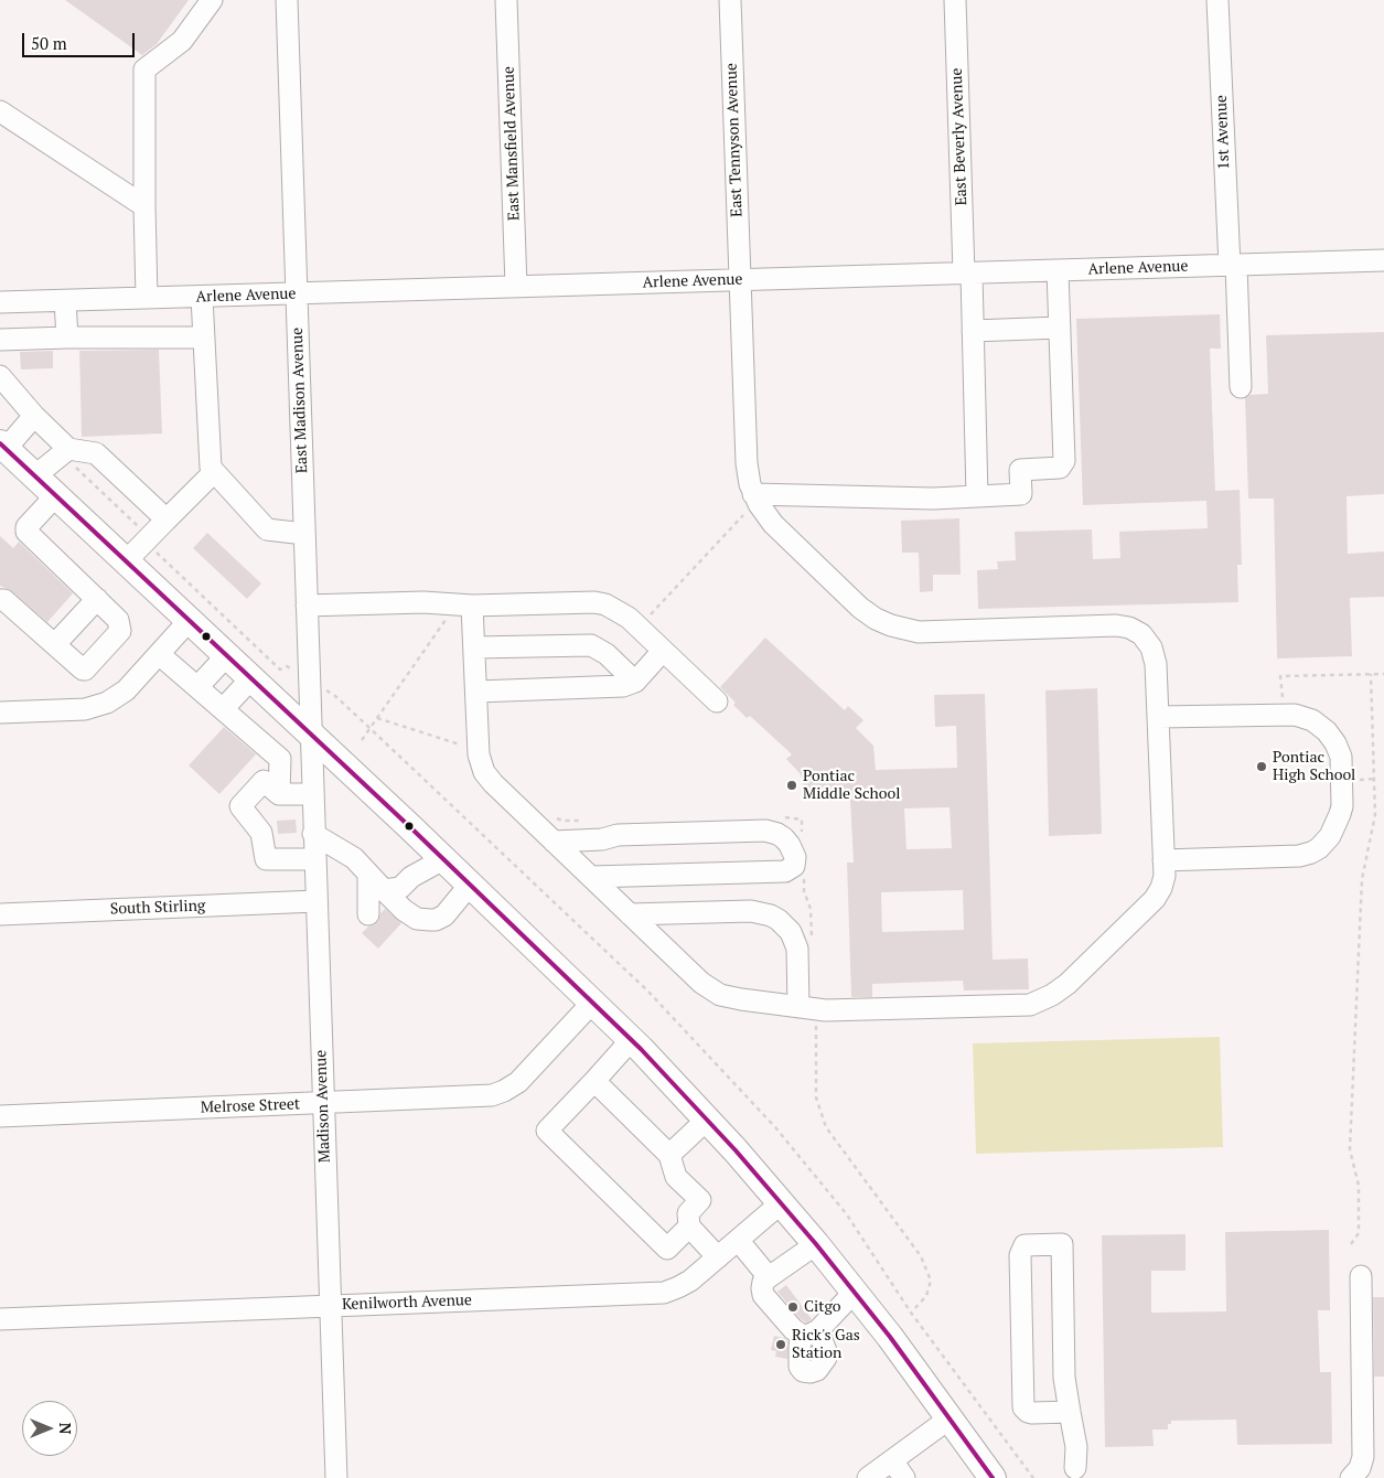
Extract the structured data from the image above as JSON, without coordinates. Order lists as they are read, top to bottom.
{
  "streets": {
    "street": [
      "1st Avenue",
      "East Beverly Avenue",
      "East Tennyson Avenue",
      "East Mansfield Avenue",
      "Arlene Avenue",
      "East Madison Avenue",
      "South Stirling",
      "Melrose Street",
      "Madison Avenue",
      "Kenilworth Avenue"
    ]
  },
  "crossings": [
    ["1st Avenue", "Arlene Avenue"],
    ["East Beverly Avenue", "Arlene Avenue"],
    ["East Tennyson Avenue", "Arlene Avenue"],
    ["East Mansfield Avenue", "Arlene Avenue"],
    ["Arlene Avenue", "East Madison Avenue"],
    ["East Madison Avenue", "Madison Avenue"],
    ["South Stirling", "Madison Avenue"],
    ["Melrose Street", "Madison Avenue"],
    ["Madison Avenue", "Kenilworth Avenue"]
  ],
  "places": [
    "Pontiac High School",
    "Pontiac Middle School",
    "Citgo",
    "Rick's Gas Station"
  ],
  "scale_bar": "50 m",
  "north": "right"
}
